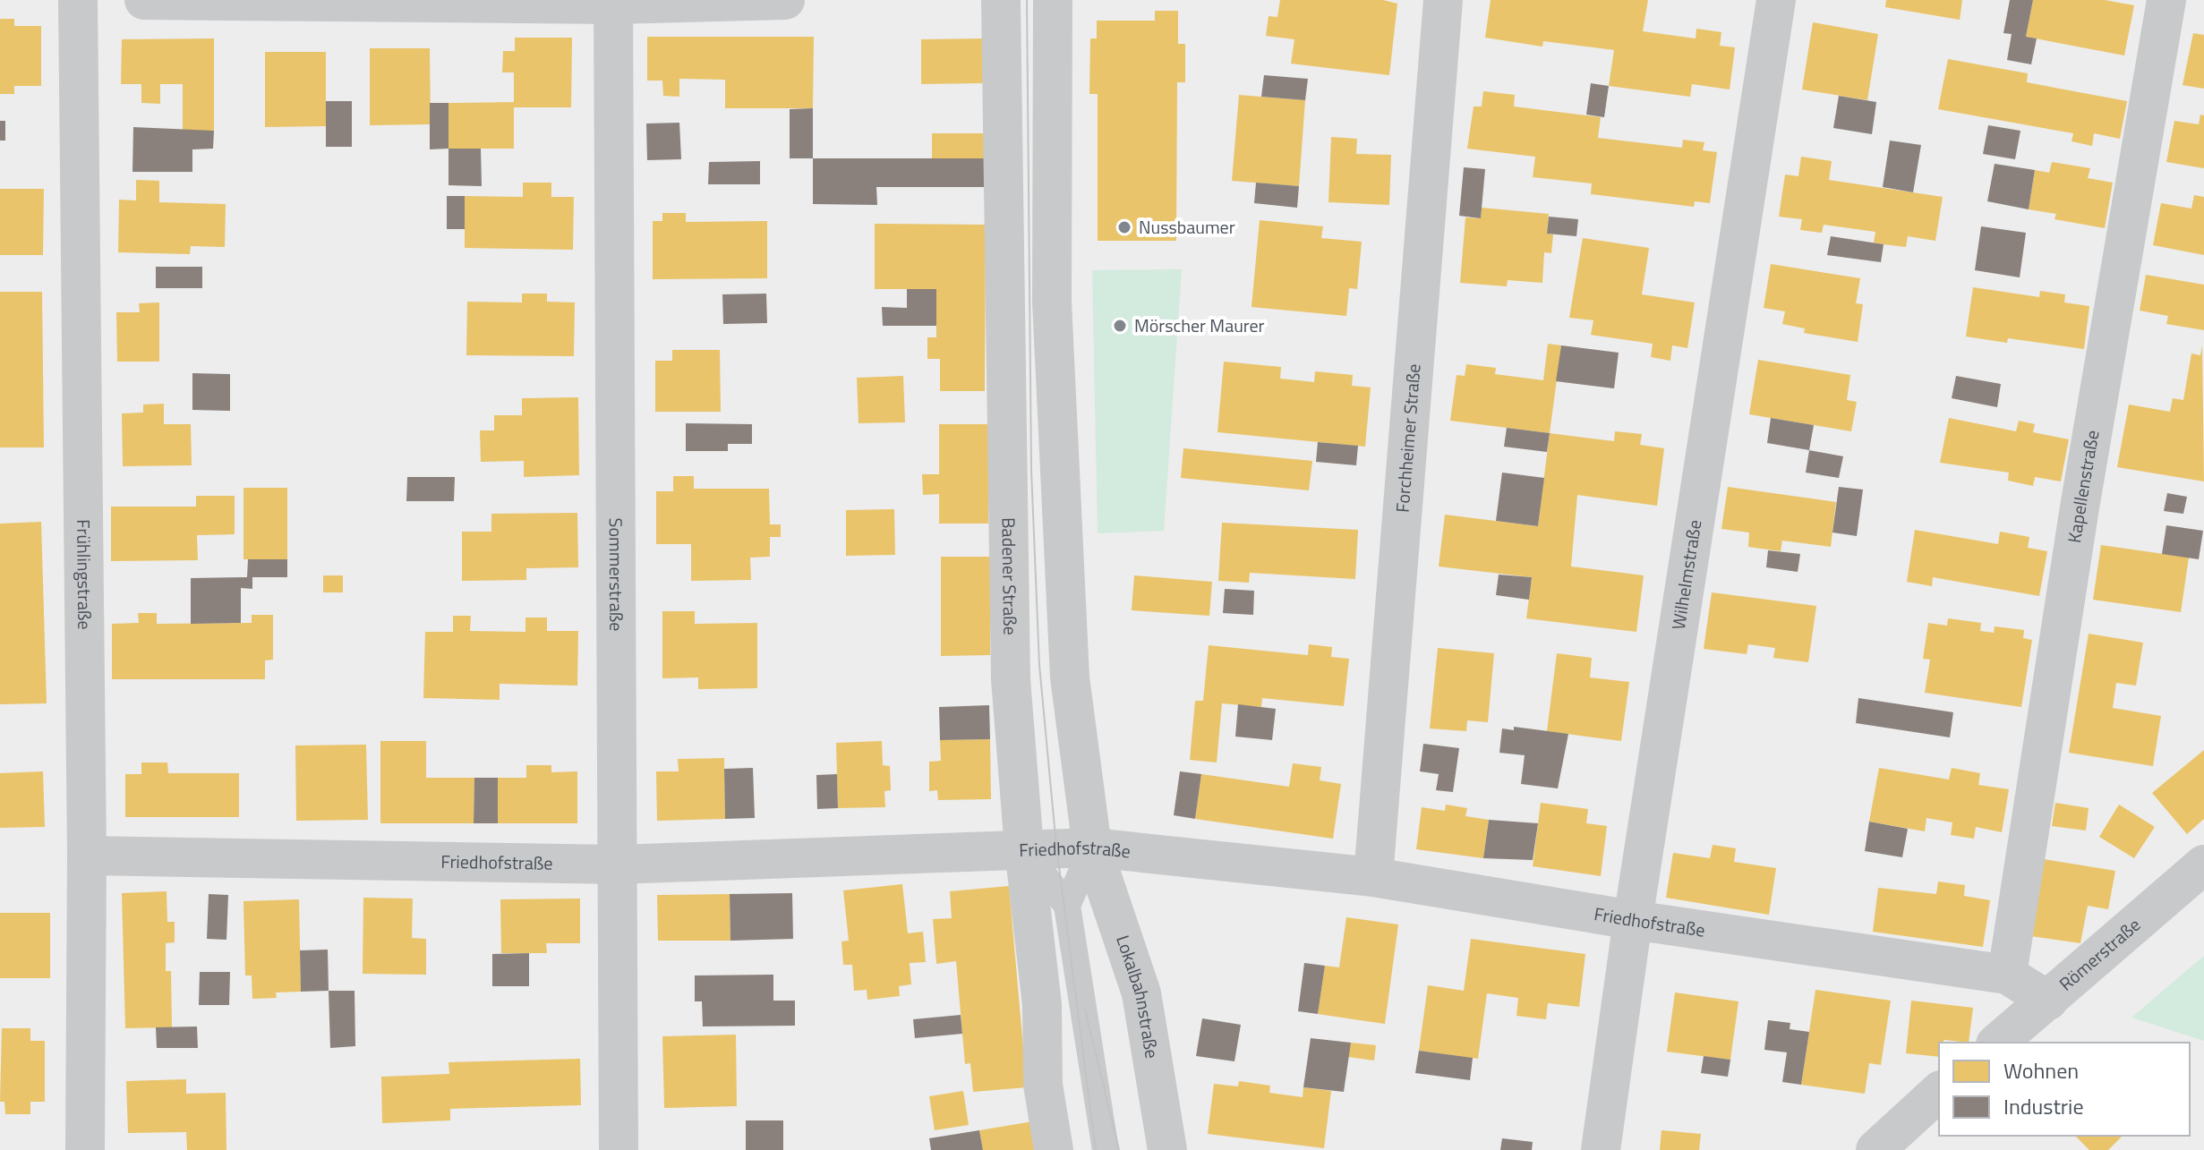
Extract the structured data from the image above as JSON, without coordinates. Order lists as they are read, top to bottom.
{
  "streets": {
    "street": [
      "Forchheimer Straße",
      "Kapellenstraße",
      "Frühlingstraße",
      "Sommerstraße",
      "Wilhelmstraße",
      "Badener Straße",
      "Friedhofstraße",
      "Römerstraße",
      "Lokalbahnstraße"
    ]
  },
  "crossings": [
    ["Forchheimer Straße", "Friedhofstraße"],
    ["Kapellenstraße", "Friedhofstraße"],
    ["Frühlingstraße", "Friedhofstraße"],
    ["Sommerstraße", "Friedhofstraße"],
    ["Wilhelmstraße", "Friedhofstraße"],
    ["Badener Straße", "Friedhofstraße"],
    ["Friedhofstraße", "Römerstraße"],
    ["Friedhofstraße", "Lokalbahnstraße"]
  ],
  "places": ["Nussbaumer", "Mörscher Maurer"],
  "legend": ["Wohnen", "Industrie"]
}
